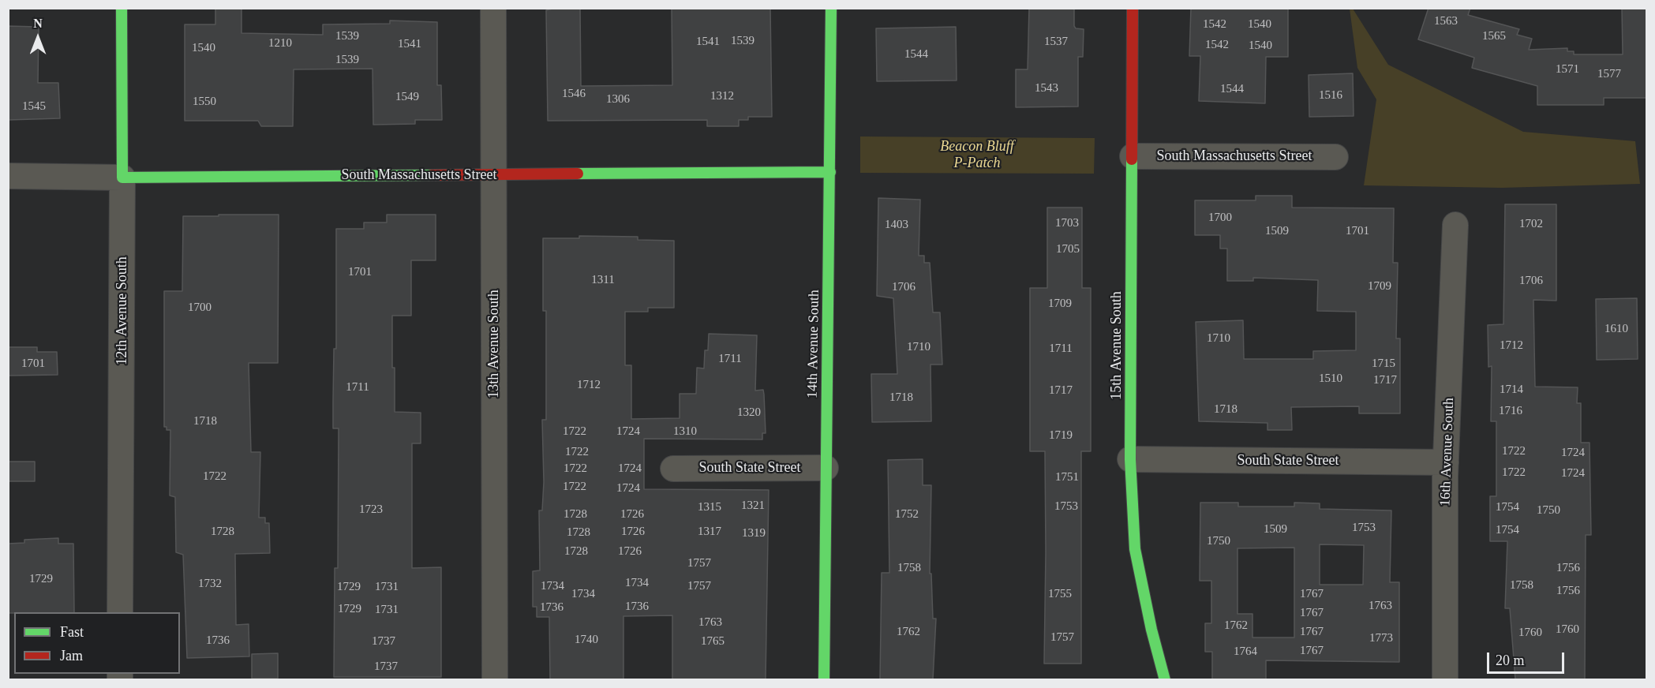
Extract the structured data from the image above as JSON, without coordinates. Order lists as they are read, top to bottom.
{
  "streets": {
    "street": [
      "South Massachusetts Street",
      "12th Avenue South",
      "13th Avenue South",
      "14th Avenue South",
      "15th Avenue South",
      "16th Avenue South",
      "South State Street"
    ]
  },
  "crossings": [
    ["South Massachusetts Street", "12th Avenue South"],
    ["South Massachusetts Street", "13th Avenue South"],
    ["South Massachusetts Street", "14th Avenue South"],
    ["South Massachusetts Street", "15th Avenue South"],
    ["14th Avenue South", "South State Street"],
    ["15th Avenue South", "South State Street"],
    ["16th Avenue South", "South State Street"]
  ],
  "parks": ["Beacon Bluff P-Patch"],
  "house_numbers": [
    "1563",
    "1542",
    "1540",
    "1539",
    "1565",
    "1539",
    "1541",
    "1537",
    "1210",
    "1541",
    "1542",
    "1540",
    "1540",
    "1544",
    "1539",
    "1571",
    "1577",
    "1543",
    "1544",
    "1546",
    "1516",
    "1312",
    "1549",
    "1306",
    "1550",
    "1545",
    "1700",
    "1703",
    "1702",
    "1403",
    "1509",
    "1701",
    "1705",
    "1701",
    "1311",
    "1706",
    "1709",
    "1706",
    "1709",
    "1700",
    "1610",
    "1710",
    "1712",
    "1710",
    "1711",
    "1711",
    "1701",
    "1715",
    "1510",
    "1717",
    "1712",
    "1711",
    "1714",
    "1717",
    "1718",
    "1718",
    "1716",
    "1320",
    "1718",
    "1722",
    "1724",
    "1310",
    "1719",
    "1722",
    "1722",
    "1724",
    "1722",
    "1724",
    "1722",
    "1724",
    "1722",
    "1751",
    "1722",
    "1724",
    "1321",
    "1753",
    "1315",
    "1754",
    "1723",
    "1750",
    "1728",
    "1726",
    "1752",
    "1753",
    "1509",
    "1754",
    "1728",
    "1726",
    "1317",
    "1728",
    "1319",
    "1750",
    "1728",
    "1726",
    "1757",
    "1758",
    "1756",
    "1729",
    "1734",
    "1732",
    "1758",
    "1734",
    "1757",
    "1729",
    "1731",
    "1756",
    "1734",
    "1755",
    "1767",
    "1763",
    "1736",
    "1736",
    "1729",
    "1731",
    "1767",
    "1763",
    "1762",
    "1760",
    "1762",
    "1767",
    "1760",
    "1757",
    "1773",
    "1740",
    "1736",
    "1737",
    "1765",
    "1767",
    "1764",
    "1737"
  ],
  "legend": ["Fast", "Jam"],
  "scale_bar": "20 m",
  "north": "top"
}
